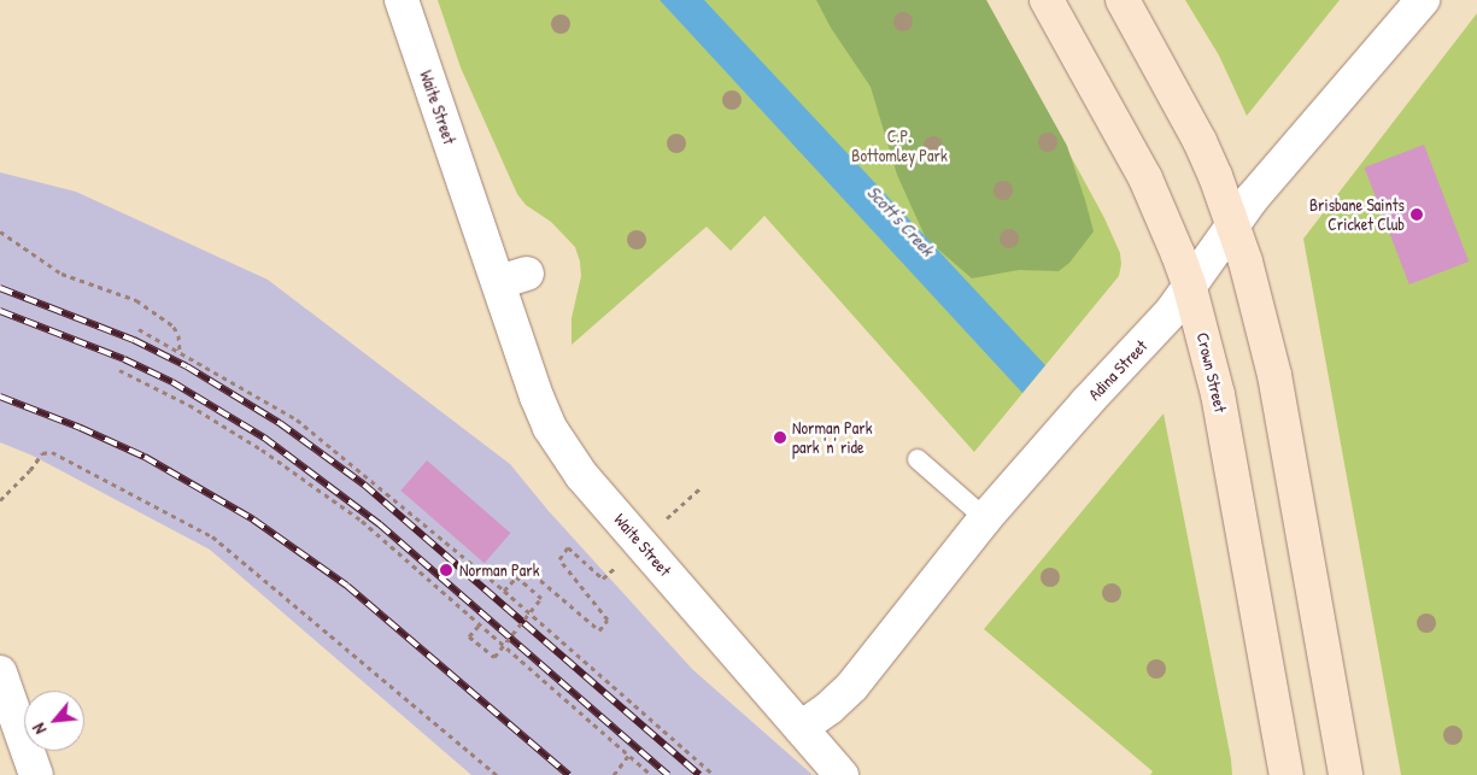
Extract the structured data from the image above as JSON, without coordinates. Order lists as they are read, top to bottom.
{
  "streets": {
    "main road": ["Crown Street"],
    "street": ["Waite Street", "Adina Street"]
  },
  "crossings": [
    ["Waite Street", "Adina Street"],
    ["Adina Street", "Crown Street"]
  ],
  "water": ["Scott's Creek"],
  "parks": ["C.P. Bottomley Park"],
  "places": ["Brisbane Saints Cricket Club", "Norman Park park 'n' ride", "Norman Park"],
  "north": "bottom left"
}
